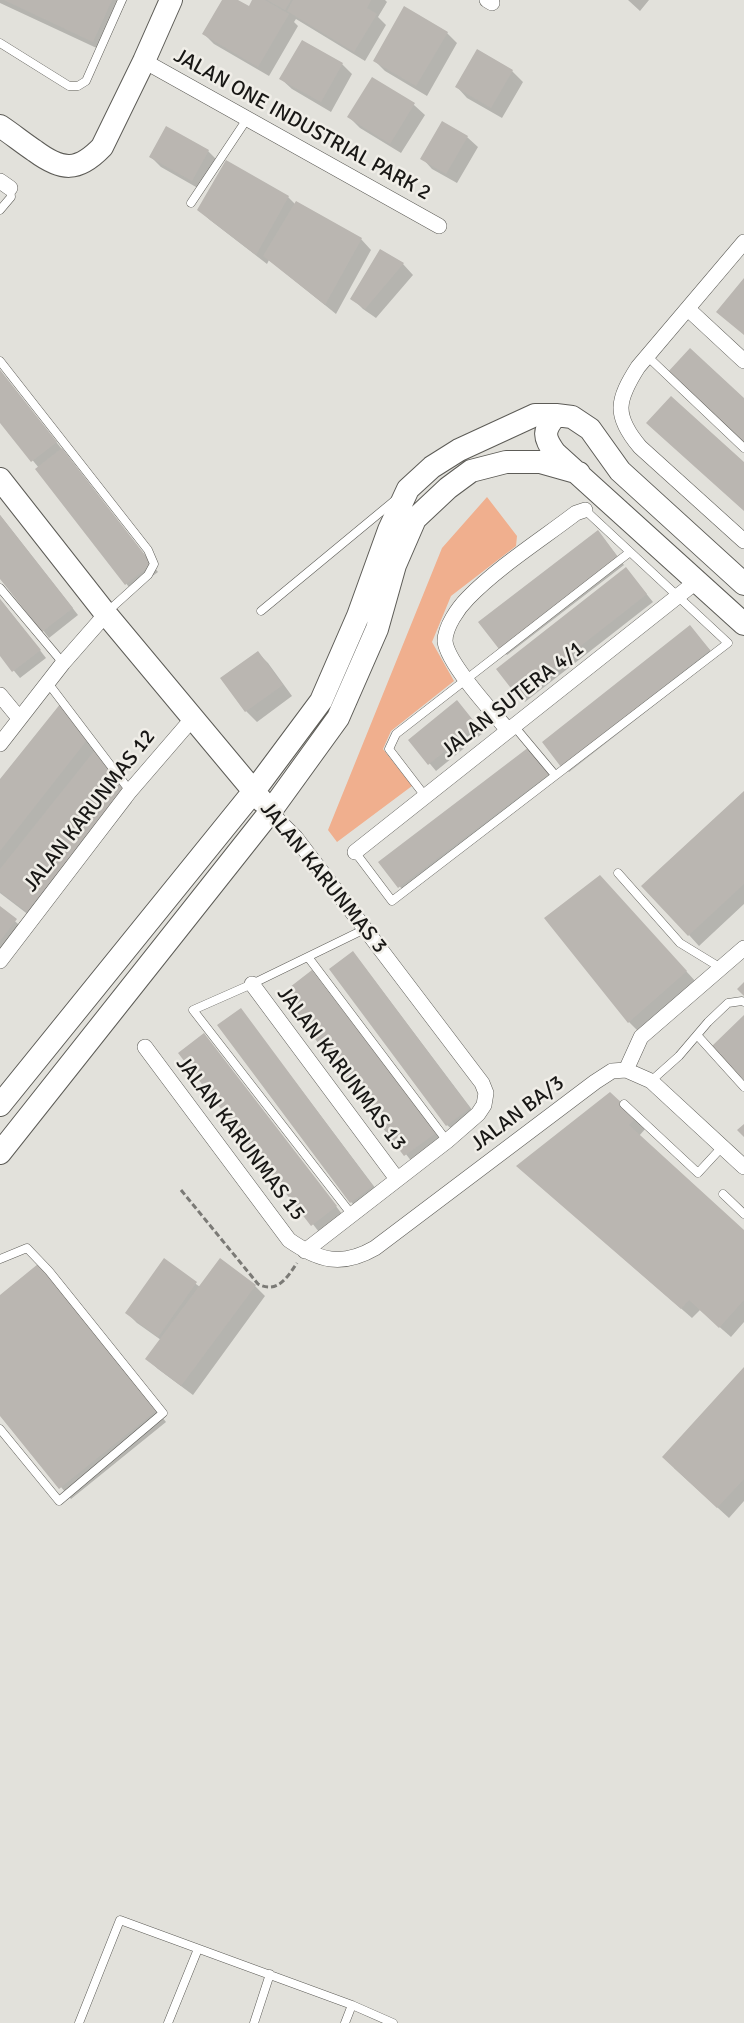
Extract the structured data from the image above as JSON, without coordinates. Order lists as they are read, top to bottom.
{
  "streets": {
    "street": [
      "JALAN ONE INDUSTRIAL PARK 2",
      "JALAN SUTERA 4/1",
      "JALAN KARUNMAS 12",
      "JALAN KARUNMAS 3",
      "JALAN KARUNMAS 13",
      "JALAN BA/3",
      "JALAN KARUNMAS 15"
    ]
  },
  "crossings": [
    ["JALAN KARUNMAS 12", "JALAN KARUNMAS 3"],
    ["JALAN KARUNMAS 3", "JALAN KARUNMAS 13"],
    ["JALAN KARUNMAS 3", "JALAN BA/3"],
    ["JALAN KARUNMAS 3", "JALAN KARUNMAS 15"],
    ["JALAN BA/3", "JALAN KARUNMAS 15"]
  ]
}
